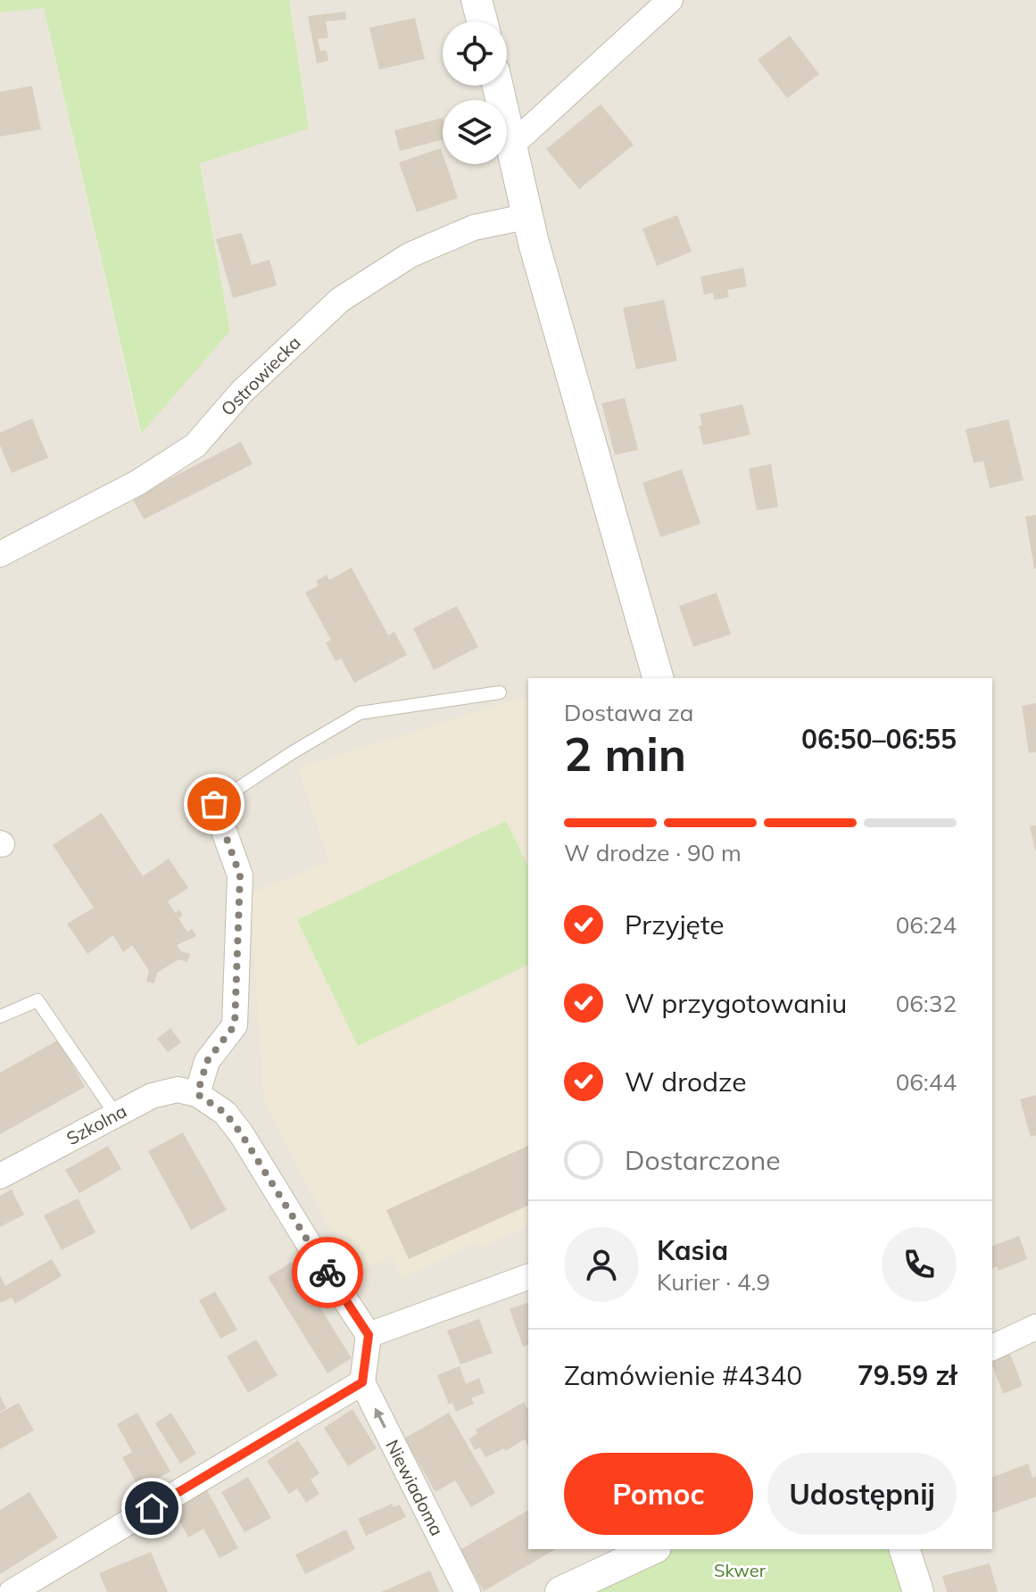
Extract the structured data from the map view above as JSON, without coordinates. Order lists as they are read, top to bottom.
{
  "streets": {
    "street": ["Ostrowiecka", "Szkolna", "Niewiadoma"]
  },
  "one_way": ["Niewiadoma"],
  "parks": ["Skwer"],
  "page": {
    "heading": ["2 min", "Dostawa za", "06:50–06:55"],
    "panel": [
      "Kasia",
      "Kurier · 4.9",
      "Zamówienie #4340",
      "79.59 zł"
    ],
    "bar": "W drodze · 90 m",
    "list": [
      ["Przyjęte", "06:24"],
      ["W przygotowaniu", "06:32"],
      ["W drodze", "06:44"],
      "Dostarczone"
    ],
    "buttons": ["Pomoc", "Udostępnij"]
  }
}
